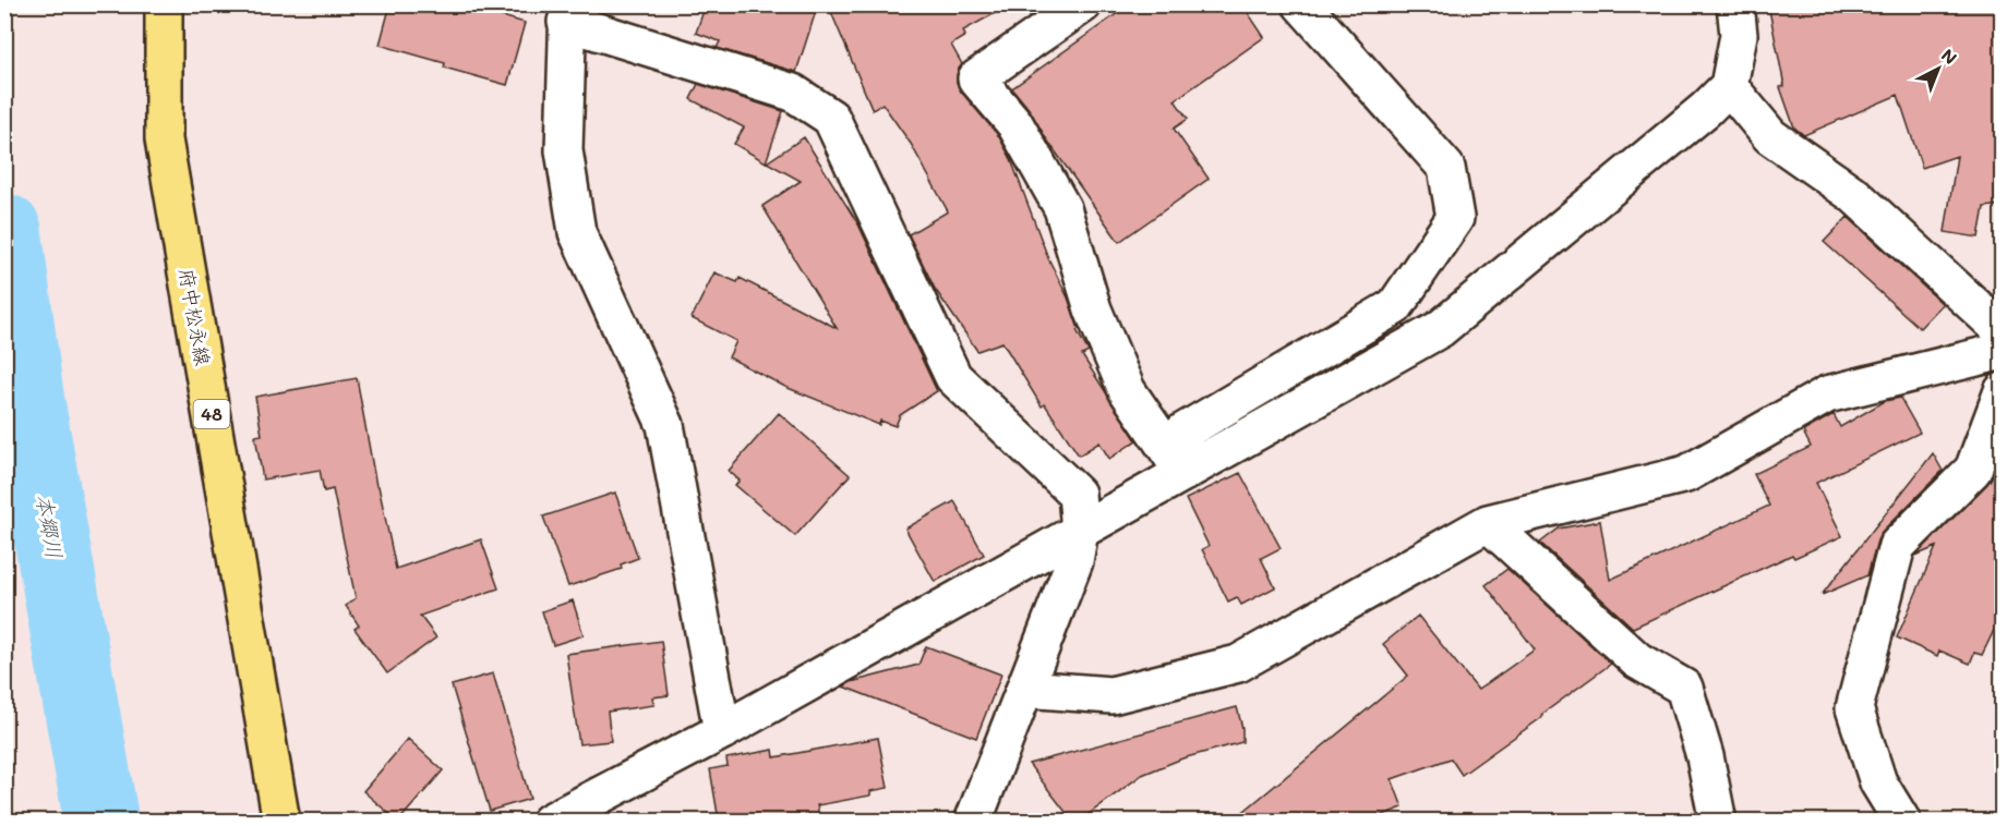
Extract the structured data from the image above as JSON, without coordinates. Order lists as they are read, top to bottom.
{
  "streets": {
    "main road": ["府中松永線", "48"]
  },
  "water": ["本郷川"],
  "north": "top right"
}
